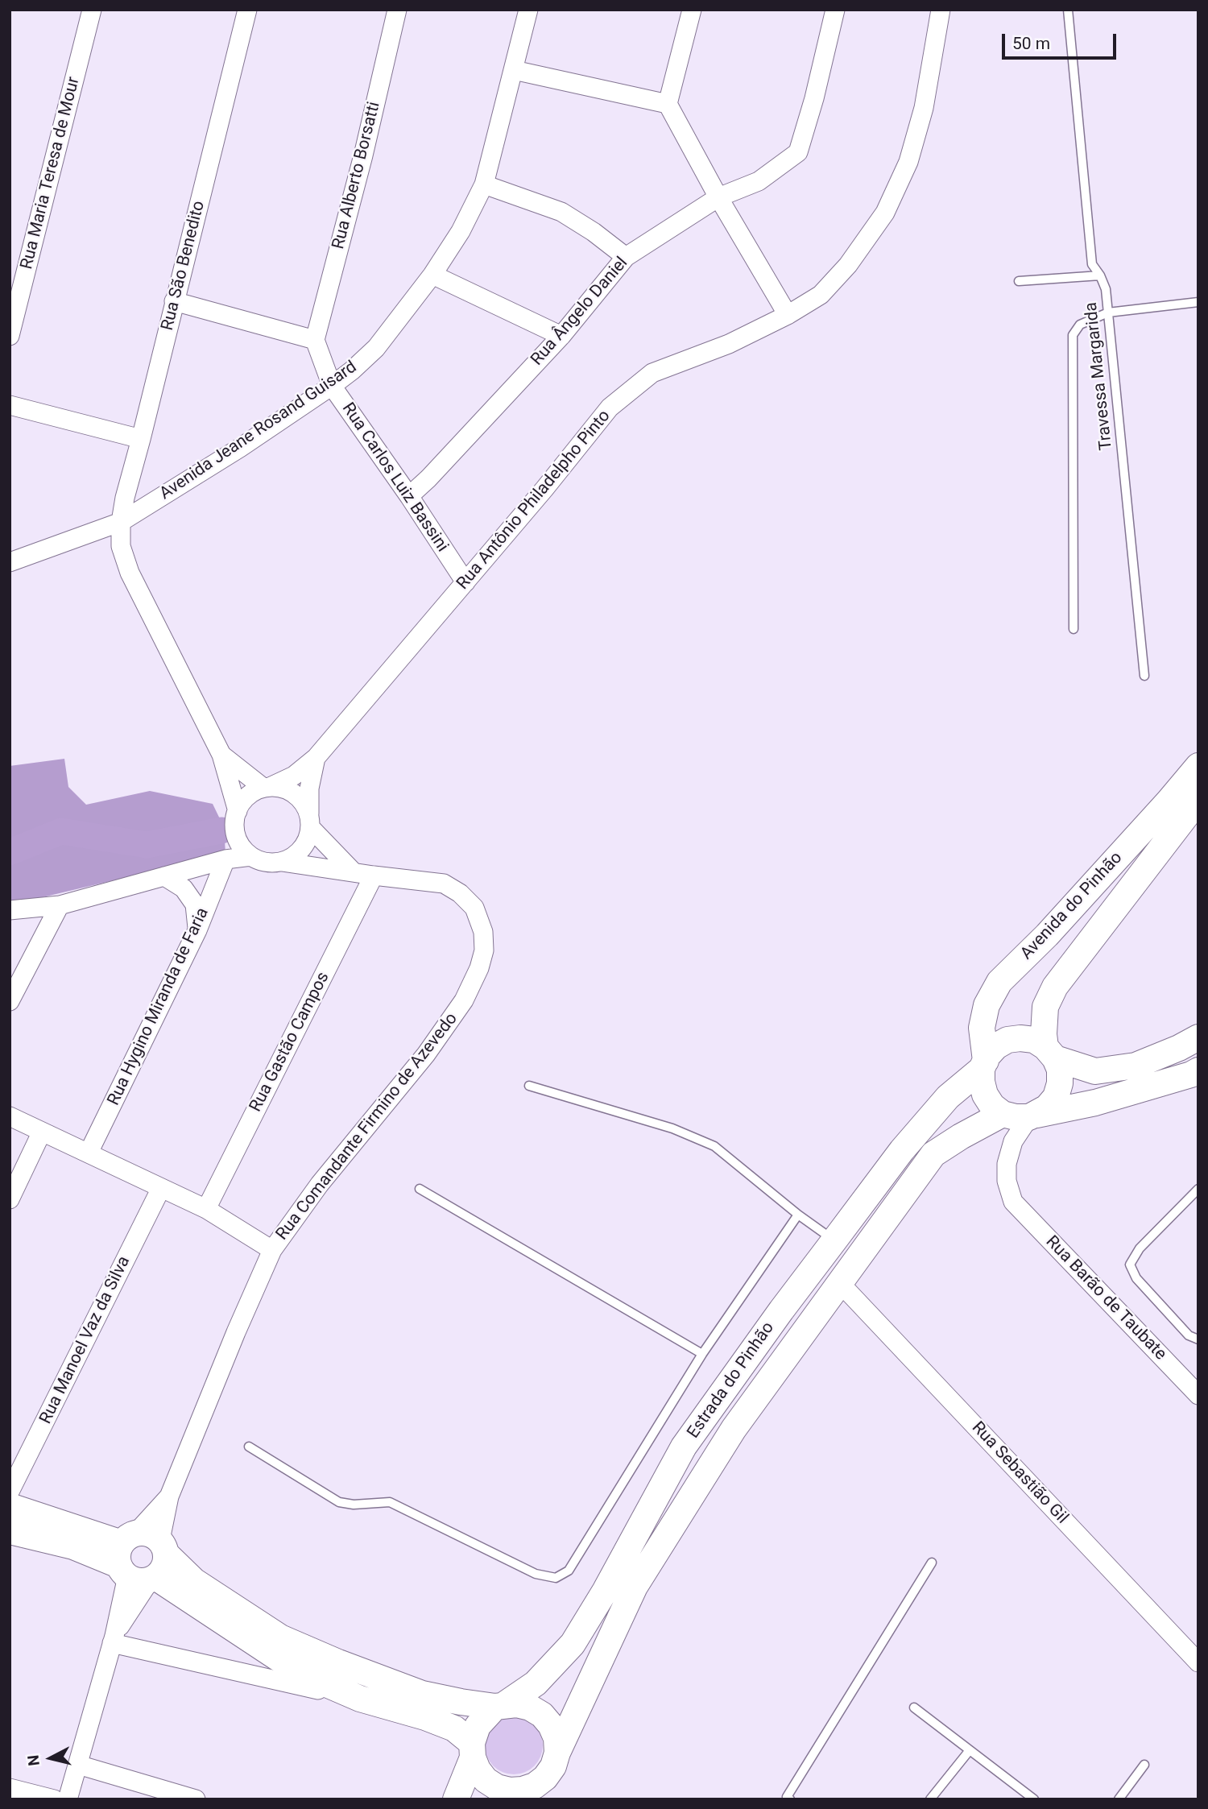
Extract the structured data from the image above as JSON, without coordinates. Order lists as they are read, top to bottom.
{
  "streets": {
    "street": [
      "Rua Maria Teresa de Mour",
      "Rua Alberto Borsatti",
      "Rua São Benedito",
      "Rua Ângelo Daniel",
      "Avenida Jeane Rosand Guisard",
      "Rua Carlos Luiz Bassini",
      "Rua Antônio Philadelpho Pinto",
      "Avenida do Pinhão",
      "Rua Hygino Miranda de Faria",
      "Rua Gastão Campos",
      "Rua Comandante Firmino de Azevedo",
      "Rua Barão de Taubate",
      "Rua Manoel Vaz da Silva",
      "Estrada do Pinhão",
      "Rua Sebastião Gil"
    ],
    "lane": ["Travessa Margarida"]
  },
  "crossings": [
    ["Rua Alberto Borsatti", "Rua Carlos Luiz Bassini"],
    ["Rua São Benedito", "Avenida Jeane Rosand Guisard"],
    ["Rua Ângelo Daniel", "Rua Carlos Luiz Bassini"],
    ["Avenida Jeane Rosand Guisard", "Rua Carlos Luiz Bassini"],
    ["Rua Carlos Luiz Bassini", "Rua Antônio Philadelpho Pinto"],
    ["Rua Antônio Philadelpho Pinto", "Rua Comandante Firmino de Azevedo"],
    ["Avenida do Pinhão", "Rua Barão de Taubate"],
    ["Avenida do Pinhão", "Estrada do Pinhão"],
    ["Rua Gastão Campos", "Rua Comandante Firmino de Azevedo"],
    ["Rua Barão de Taubate", "Estrada do Pinhão"],
    ["Estrada do Pinhão", "Rua Sebastião Gil"]
  ],
  "scale_bar": "50 m",
  "north": "left"
}
